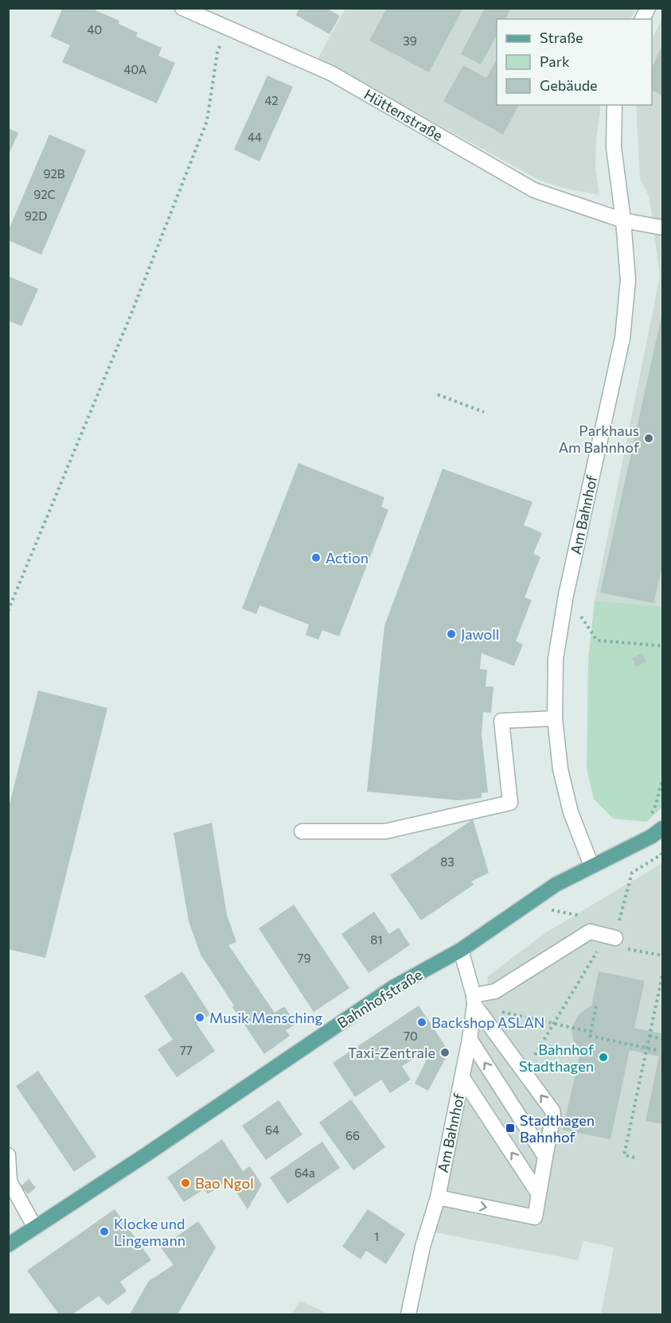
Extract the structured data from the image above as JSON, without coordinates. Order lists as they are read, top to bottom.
{
  "streets": {
    "main road": ["Bahnhofstraße"],
    "street": ["Hüttenstraße", "Am Bahnhof"]
  },
  "crossings": [
    ["Hüttenstraße", "Am Bahnhof"],
    ["Am Bahnhof", "Bahnhofstraße"]
  ],
  "places": {
    "other": [
      "Parkhaus Am Bahnhof",
      "Action",
      "Jawoll",
      "Musik Mensching",
      "Backshop ASLAN",
      "Taxi-Zentrale",
      "Bahnhof Stadthagen",
      "Bao Ngol",
      "Klocke und Lingemann"
    ],
    "transit": ["Stadthagen Bahnhof"]
  },
  "house_numbers": [
    "40",
    "39",
    "40A",
    "42",
    "44",
    "92B",
    "92C",
    "92D",
    "83",
    "81",
    "79",
    "70",
    "77",
    "64",
    "66",
    "64a",
    "1"
  ],
  "legend": ["Straße", "Park", "Gebäude"]
}
